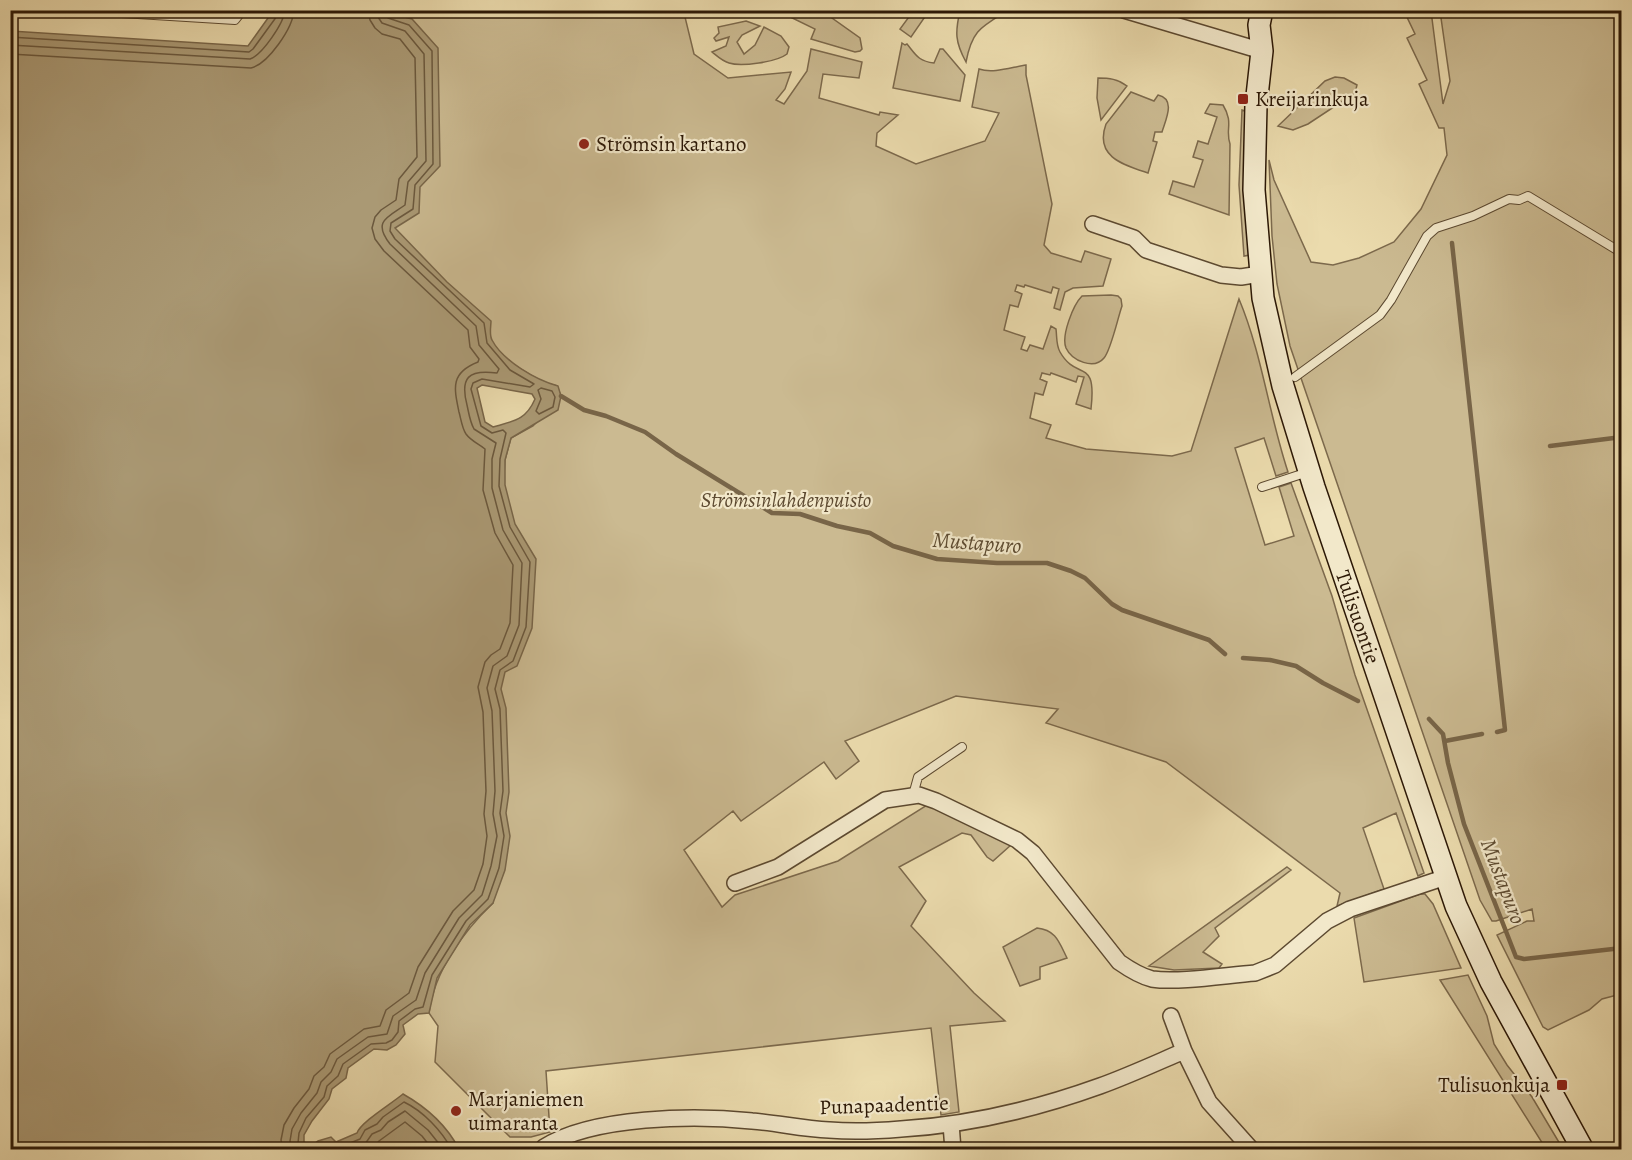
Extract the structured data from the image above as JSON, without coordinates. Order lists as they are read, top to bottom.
{
  "streets": {
    "main road": ["Tulisuontie"],
    "street": ["Punapaadentie"]
  },
  "water": ["Mustapuro"],
  "parks": ["Strömsinlahdenpuisto"],
  "places": {
    "transit": ["Kreijarinkuja", "Tulisuonkuja"],
    "other": ["Strömsin kartano", "Marjaniemen uimaranta"]
  }
}
